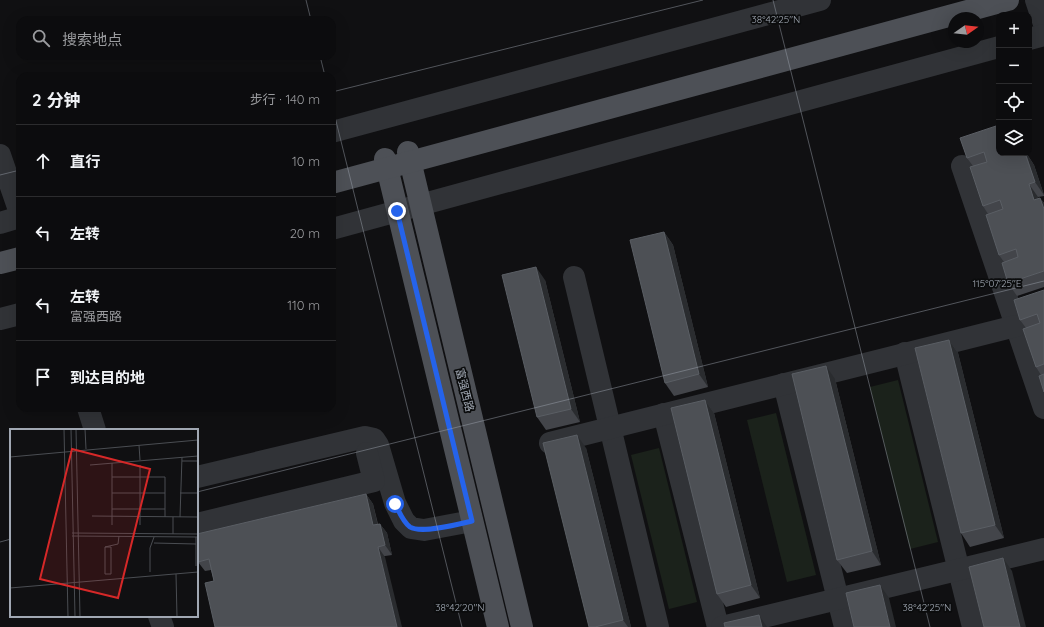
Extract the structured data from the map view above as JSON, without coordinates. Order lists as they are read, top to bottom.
{
  "streets": {
    "main road": ["富强西路"]
  },
  "north": "right",
  "page": {
    "map_buttons": ["+", "−"],
    "search": "搜索地点",
    "heading": ["2 分钟", "步行 · 140 m"],
    "list": [
      ["直行", "10 m"],
      ["左转", "20 m"],
      ["左转", "富强西路", "110 m"],
      "到达目的地"
    ]
  },
  "coordinates": ["38°42'25\"N", "115°07'25\"E", "38°42'20\"N"]
}
